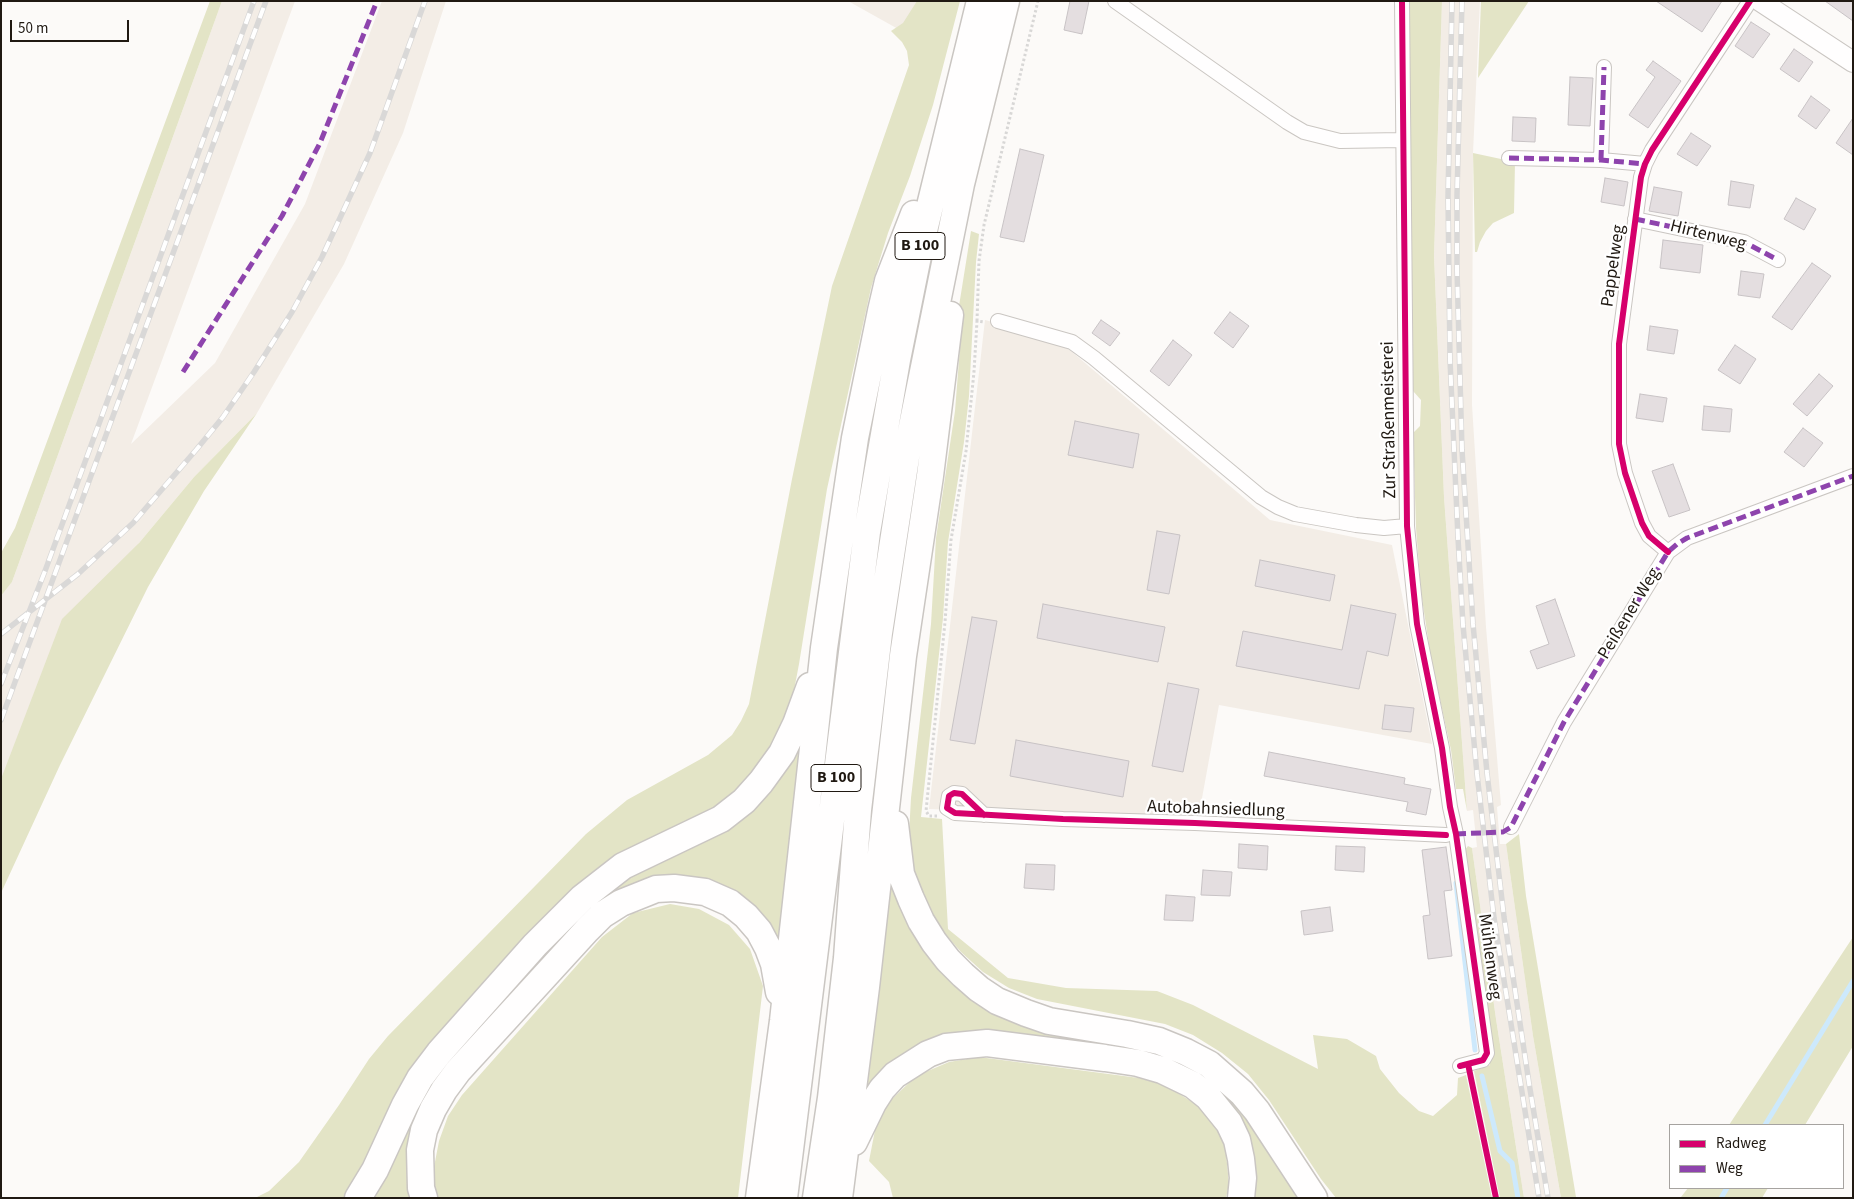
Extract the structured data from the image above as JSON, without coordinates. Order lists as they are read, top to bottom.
{
  "streets": {
    "highway": ["B 100"],
    "street": [
      "Hirtenweg",
      "Pappelweg",
      "Zur Straßenmeisterei",
      "Peißener Weg",
      "Autobahnsiedlung",
      "Mühlenweg"
    ]
  },
  "crossings": [
    ["Hirtenweg", "Pappelweg"],
    ["Pappelweg", "Peißener Weg"],
    ["Zur Straßenmeisterei", "Autobahnsiedlung"],
    ["Zur Straßenmeisterei", "Mühlenweg"],
    ["Autobahnsiedlung", "Mühlenweg"]
  ],
  "legend": ["Radweg", "Weg"],
  "scale_bar": "50 m"
}
